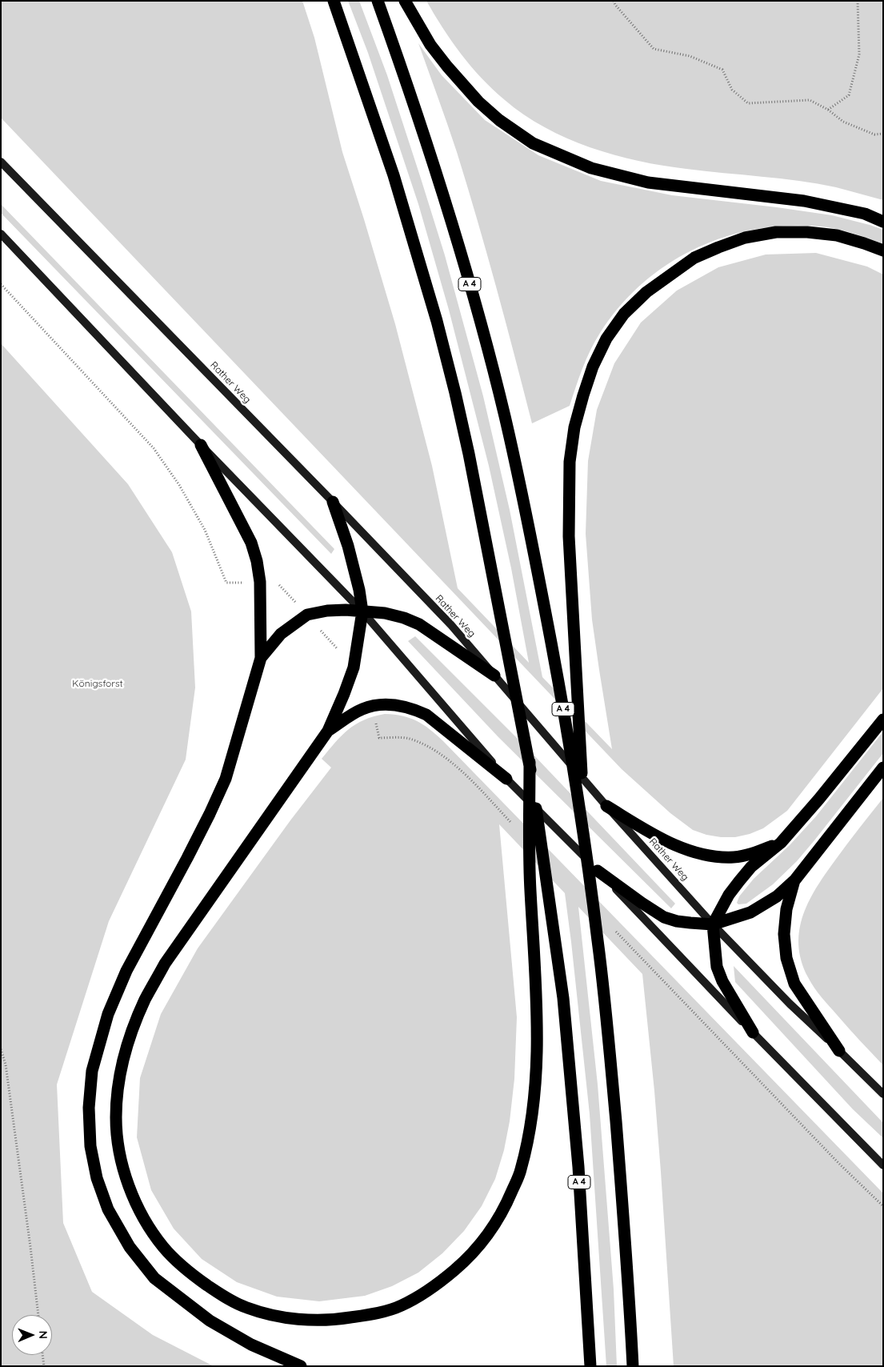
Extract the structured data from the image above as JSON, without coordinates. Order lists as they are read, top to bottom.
{
  "streets": {
    "highway": ["A 4"],
    "main road": ["Rather Weg"]
  },
  "parks": ["Königsforst"],
  "north": "right"
}
